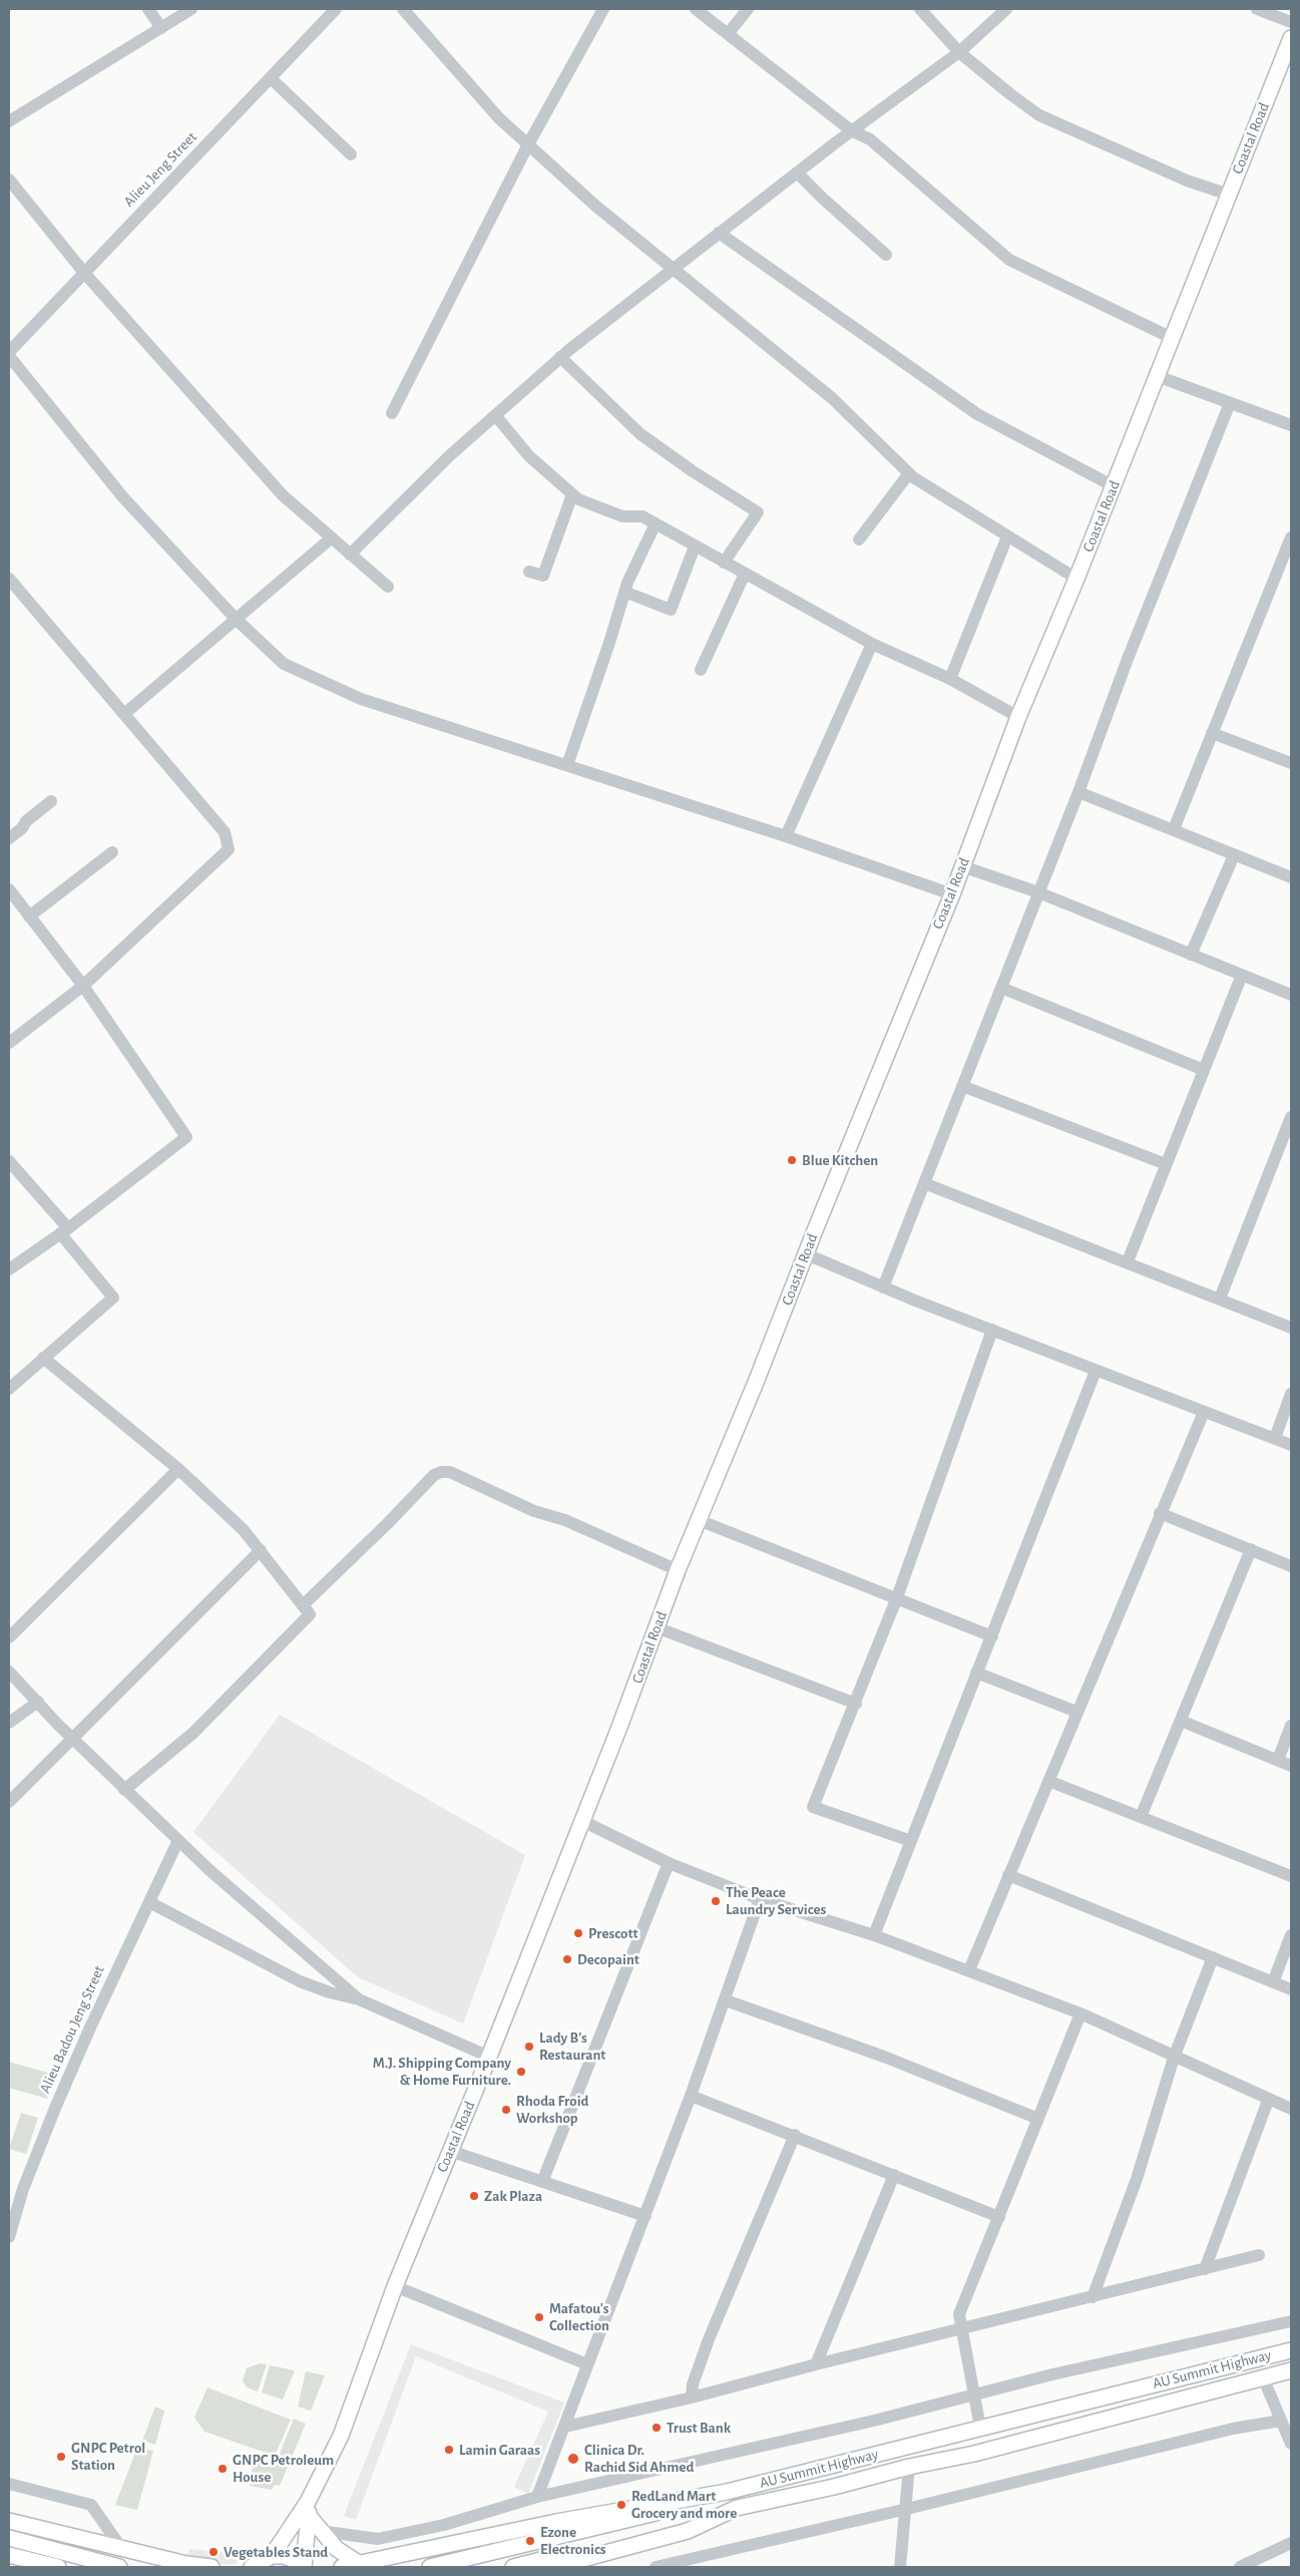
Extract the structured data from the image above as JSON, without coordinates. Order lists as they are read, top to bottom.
{
  "streets": {
    "main road": ["Coastal Road", "AU Summit Highway"],
    "street": ["Alieu Jeng Street", "Alieu Badou Jeng Street"]
  },
  "places": [
    "Blue Kitchen",
    "The Peace Laundry Services",
    "Prescott",
    "Decopaint",
    "Lady B's Restaurant",
    "M.J. Shipping Company & Home Furniture.",
    "Rhoda Froid Workshop",
    "Zak Plaza",
    "Mafatou's Collection",
    "Trust Bank",
    "Lamin Garaas",
    "GNPC Petrol Station",
    "Clinica Dr. Rachid Sid Ahmed",
    "GNPC Petroleum House",
    "RedLand Mart Grocery and more",
    "Ezone Electronics",
    "Vegetables Stand"
  ]
}
